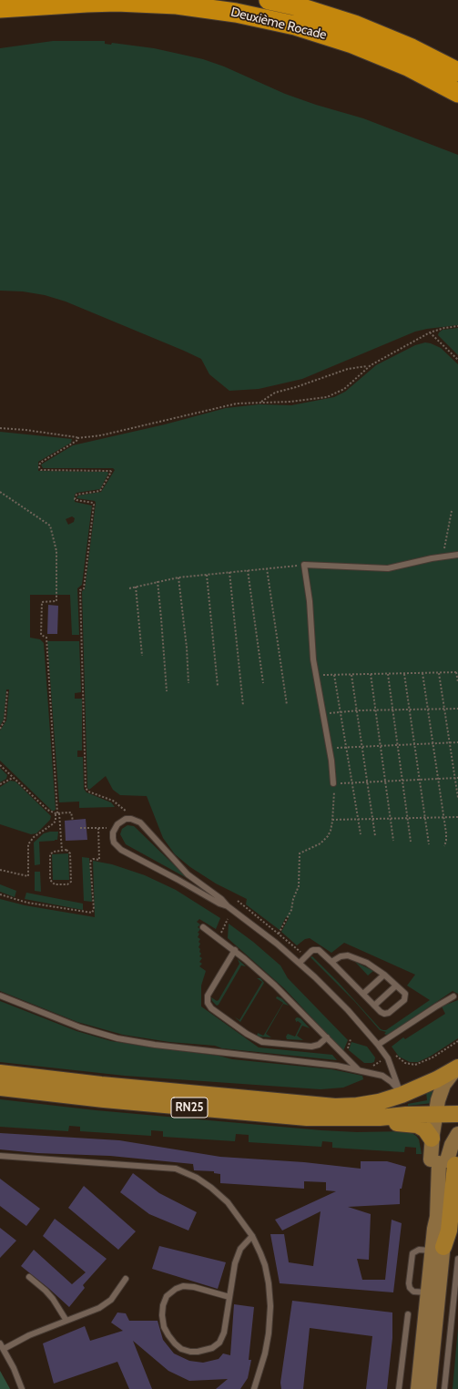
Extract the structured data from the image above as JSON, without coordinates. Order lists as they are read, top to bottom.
{
  "streets": {
    "highway": ["Deuxième Rocade"],
    "main road": ["RN25"]
  }
}
